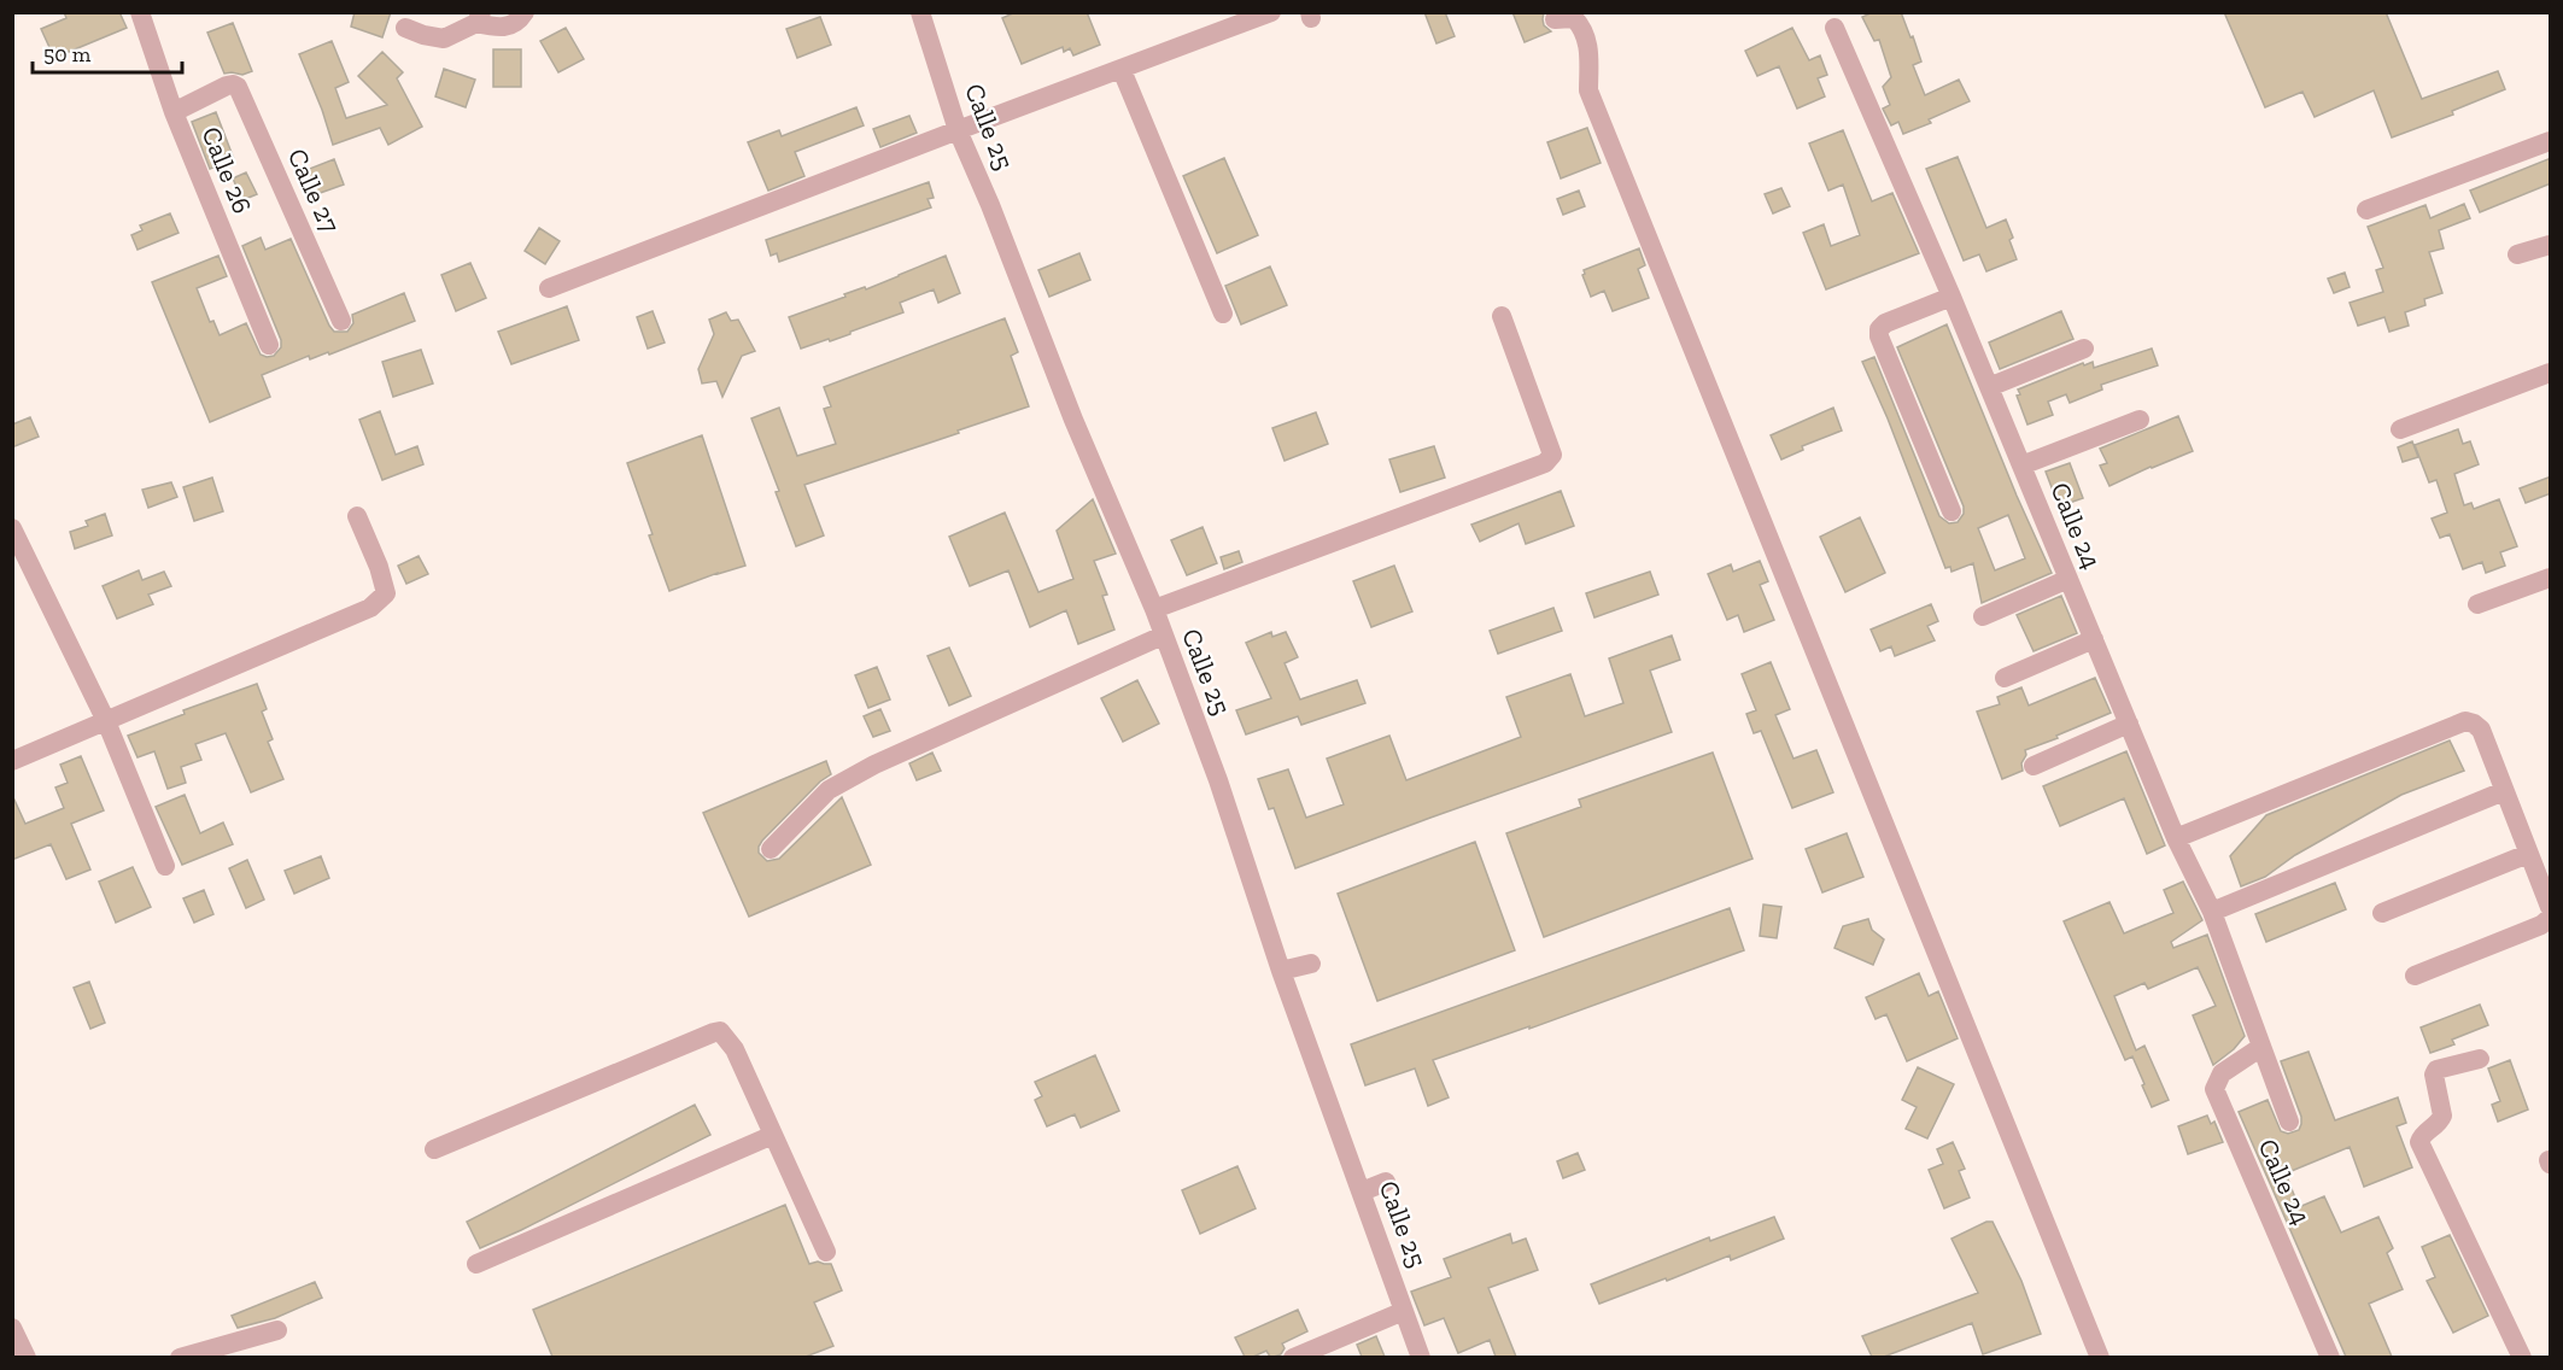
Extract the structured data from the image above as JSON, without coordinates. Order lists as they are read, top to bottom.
{
  "streets": {
    "street": [
      "Calle 25",
      "Calle 26",
      "Calle 27",
      "Calle 24"
    ]
  },
  "crossings": [
    ["Calle 26", "Calle 27"]
  ],
  "scale_bar": "50 m"
}
